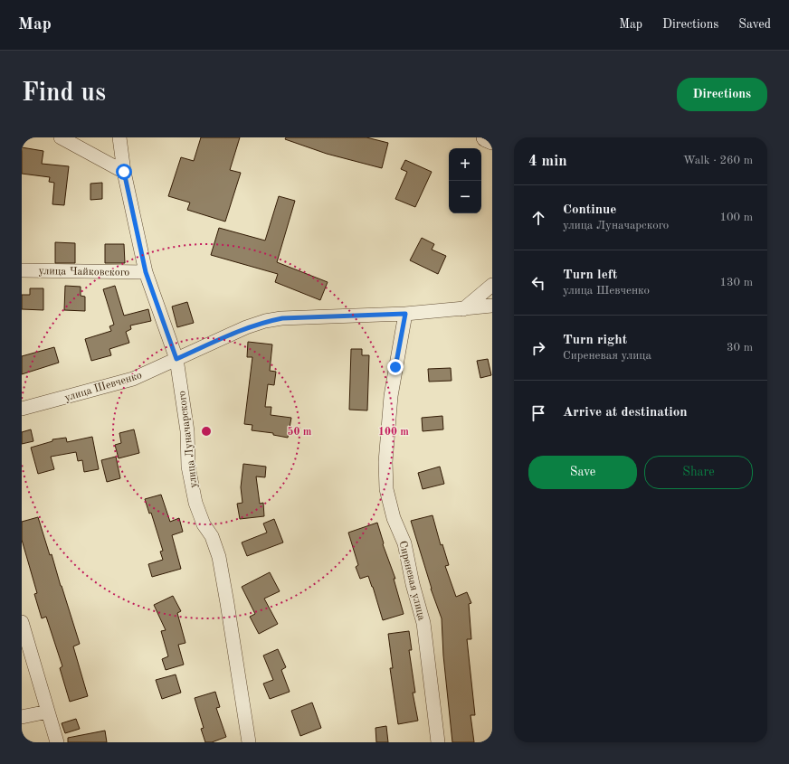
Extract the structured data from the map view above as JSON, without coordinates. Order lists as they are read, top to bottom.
{
  "streets": {
    "street": [
      "улица Чайковского",
      "улица Шевченко",
      "улица Луначарского",
      "Сиреневая улица"
    ]
  },
  "crossings": [
    ["улица Чайковского", "улица Луначарского"],
    ["улица Шевченко", "улица Луначарского"],
    ["улица Шевченко", "Сиреневая улица"]
  ],
  "page": {
    "header": "Map",
    "nav": ["Map", "Directions", "Saved"],
    "buttons": [
      "Directions",
      ["Save", "Share"]
    ],
    "title": "Find us",
    "heading": ["4 min", "Walk · 260 m"],
    "map_buttons": ["+", "−"],
    "list": [
      ["Continue", "улица Луначарского", "100 m"],
      ["Turn left", "улица Шевченко", "130 m"],
      ["Turn right", "Сиреневая улица", "30 m"],
      "Arrive at destination"
    ]
  },
  "rings": ["50 m", "100 m"]
}
